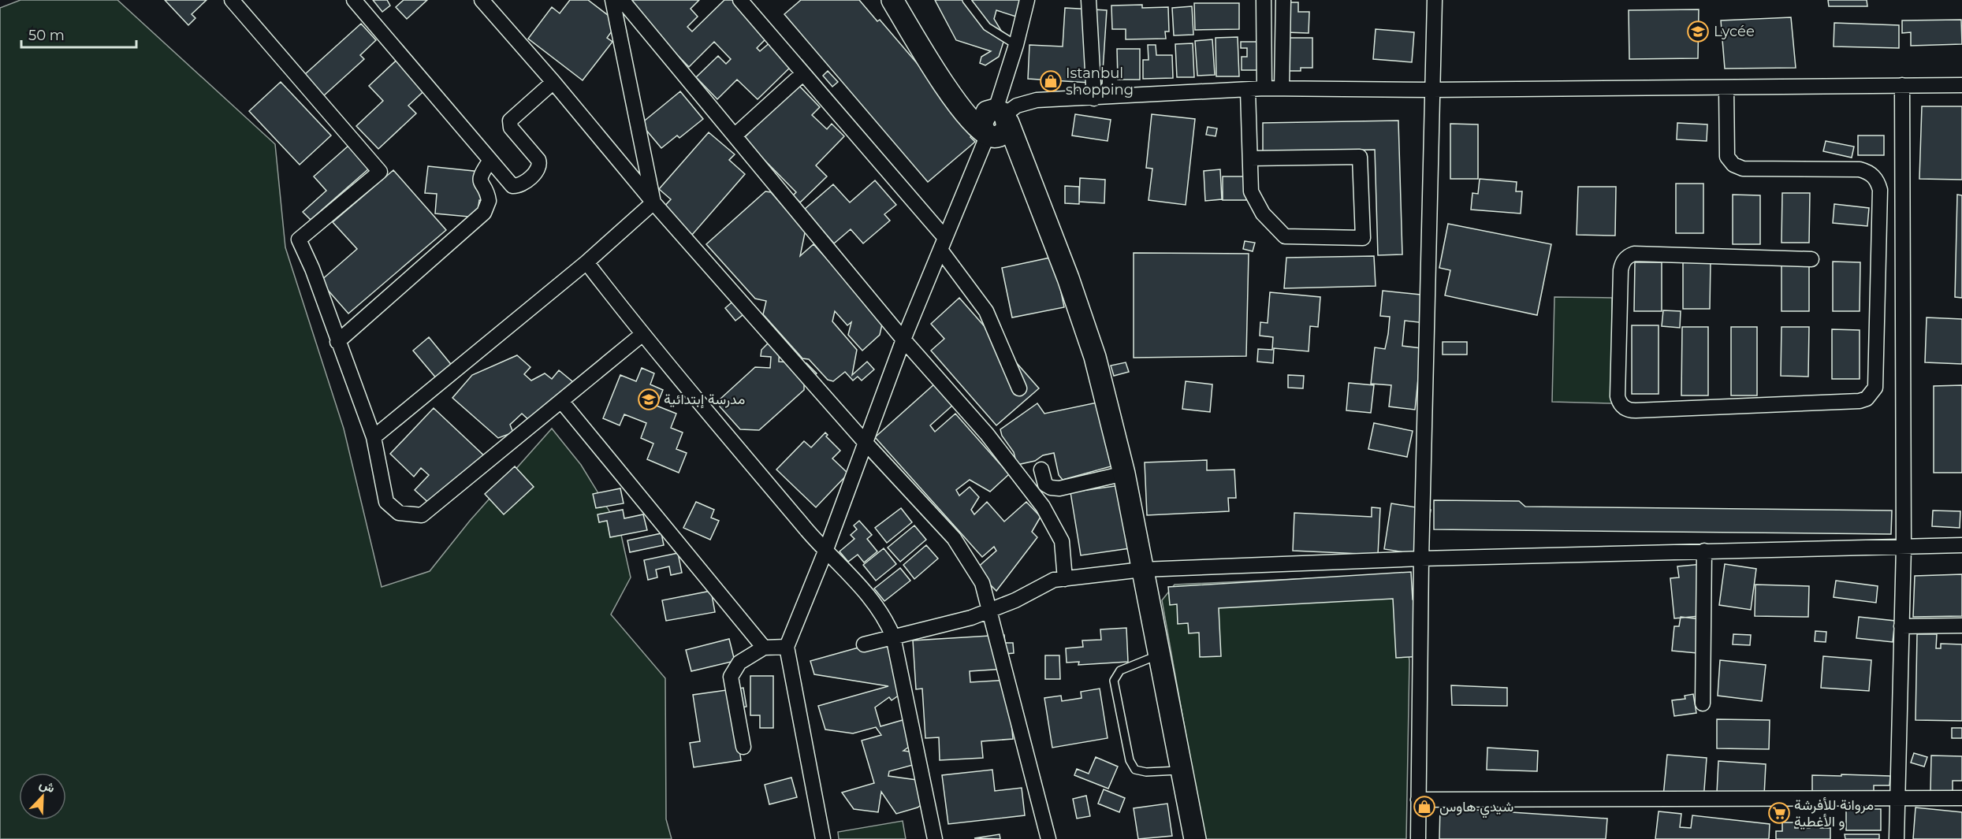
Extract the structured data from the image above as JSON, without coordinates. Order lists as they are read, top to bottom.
{
  "places": {
    "school or university": ["Lycée", "مدرسة إبتدائية"],
    "shop": ["Istanbul shopping", "شيدي هاوس"],
    "supermarket": ["مروانة للأفرشة و الأغطية"]
  },
  "scale_bar": "50 m",
  "north": "top right"
}
